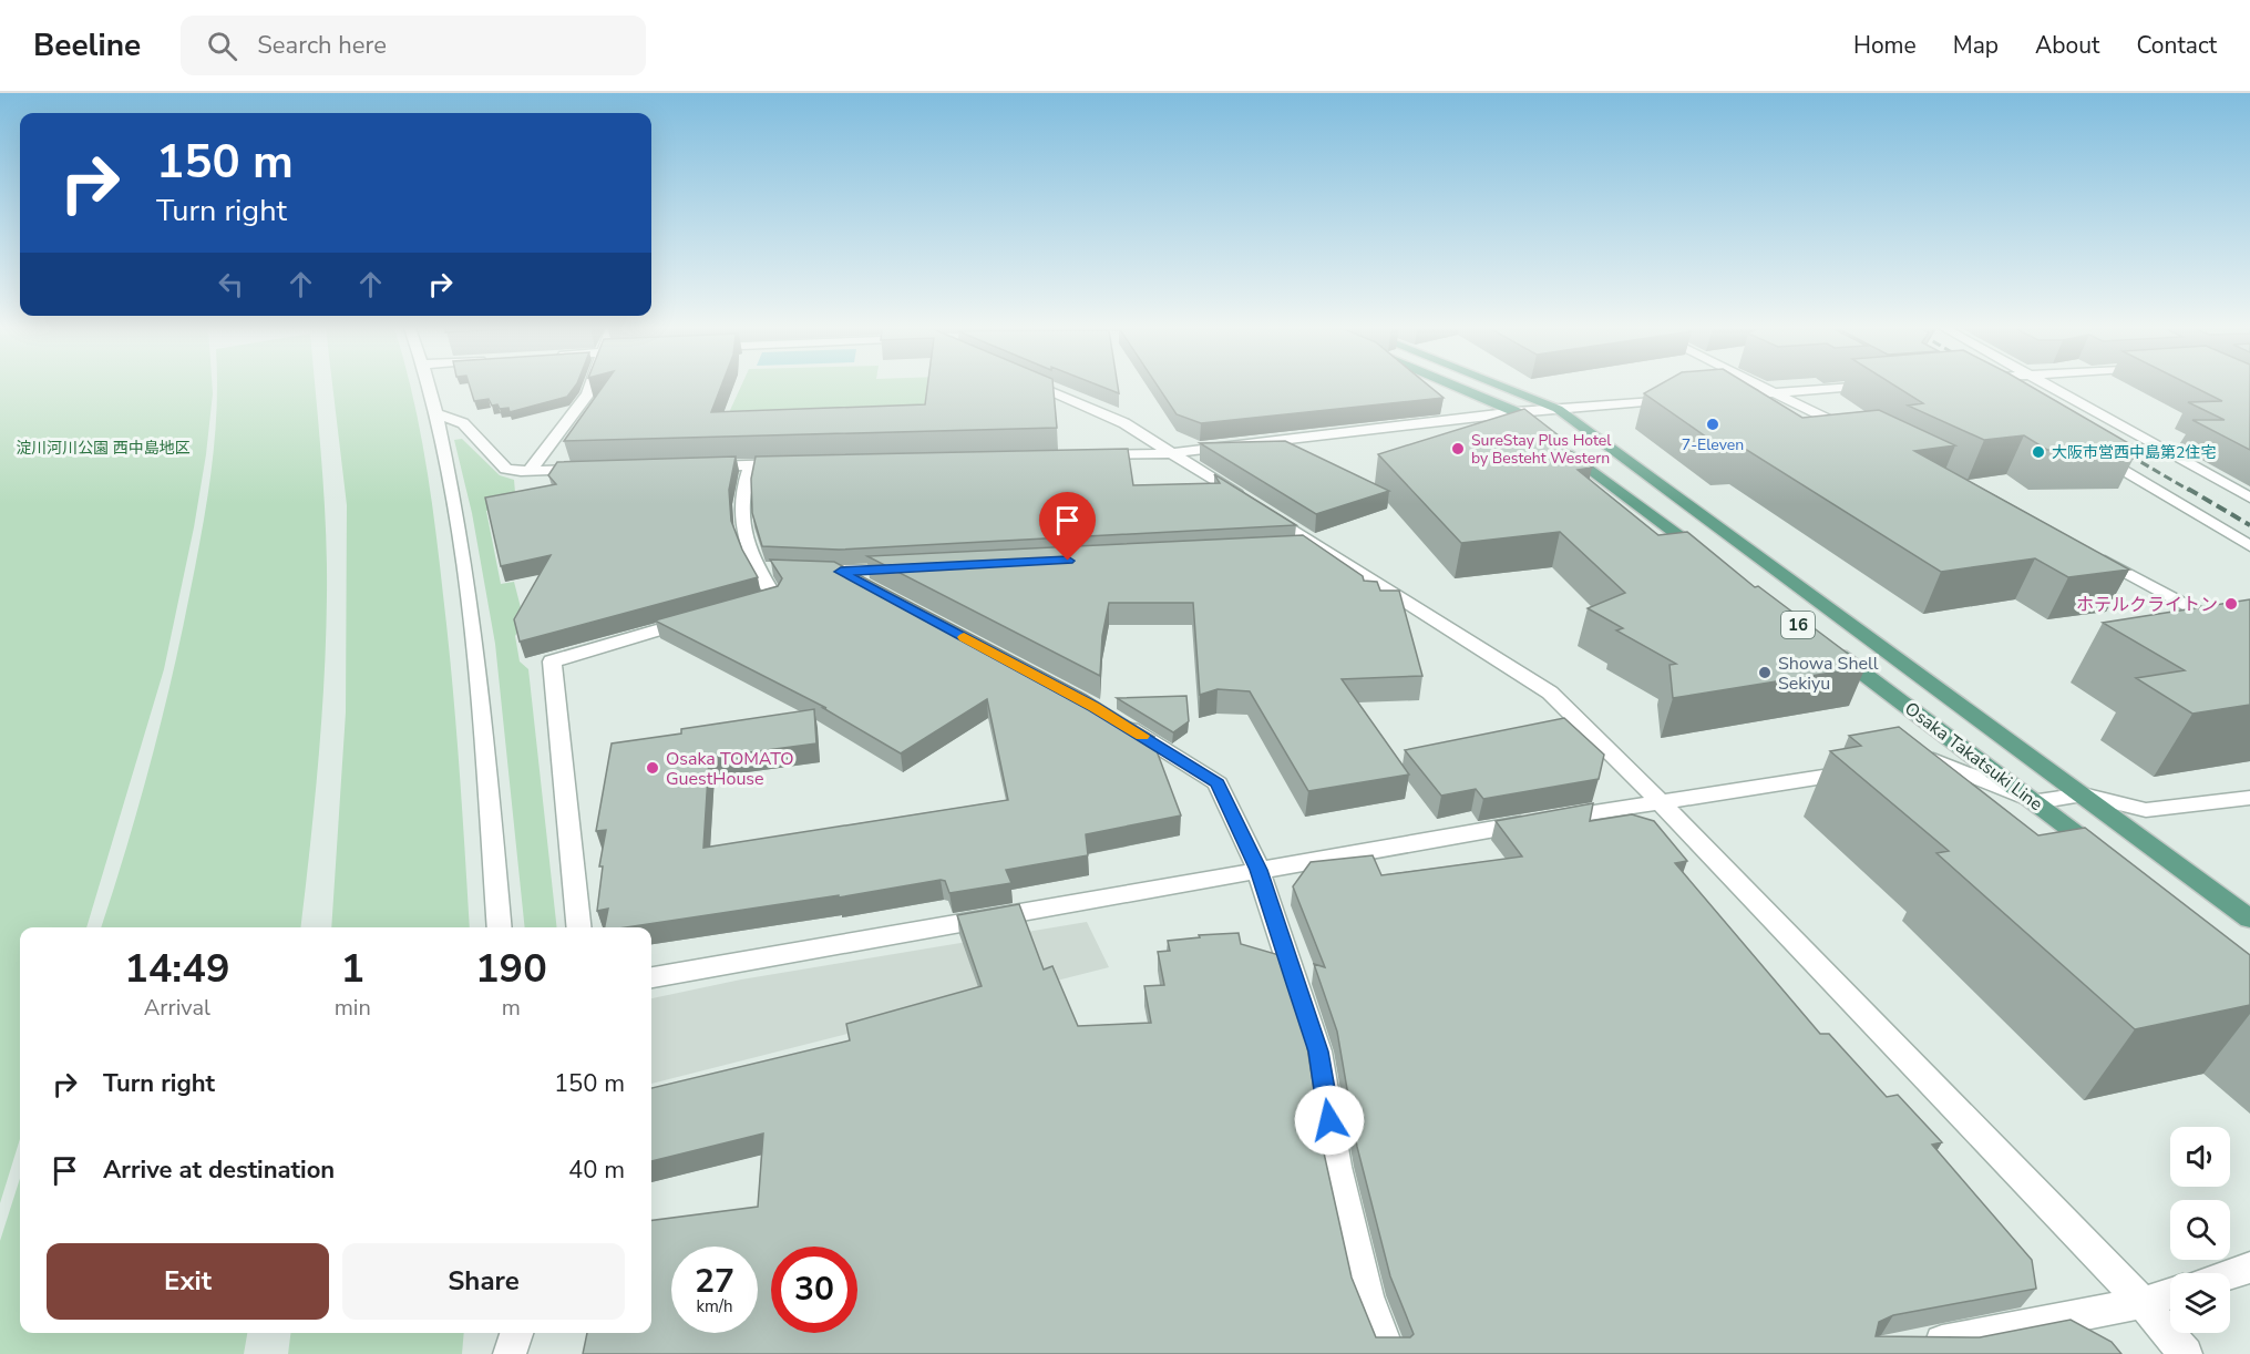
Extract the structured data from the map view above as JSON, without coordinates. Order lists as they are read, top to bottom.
{
  "streets": {
    "main road": ["16", "Osaka Takatsuki Line"]
  },
  "parks": ["淀川河川公園 西中島地区"],
  "places": [
    "7-Eleven",
    "SureStay Plus Hotel by Besteht Western",
    "大阪市営西中島第2住宅",
    "ホテルクライトン",
    "Showa Shell Sekiyu",
    "Osaka TOMATO GuestHouse"
  ],
  "page": {
    "header": "Beeline",
    "search": "Search here",
    "nav": [
      "Home",
      "Map",
      "About",
      "Contact"
    ],
    "turn": ["150 m", "Turn right"],
    "eta": [
      "14:49",
      "Arrival",
      "1",
      "min",
      "190",
      "m"
    ],
    "list": [
      {
        "name": "Turn right",
        "value": "150 m"
      },
      {
        "name": "Arrive at destination",
        "value": "40 m"
      }
    ],
    "buttons": ["Exit", "Share"],
    "speed": "27 km/h",
    "limit": "30"
  }
}
